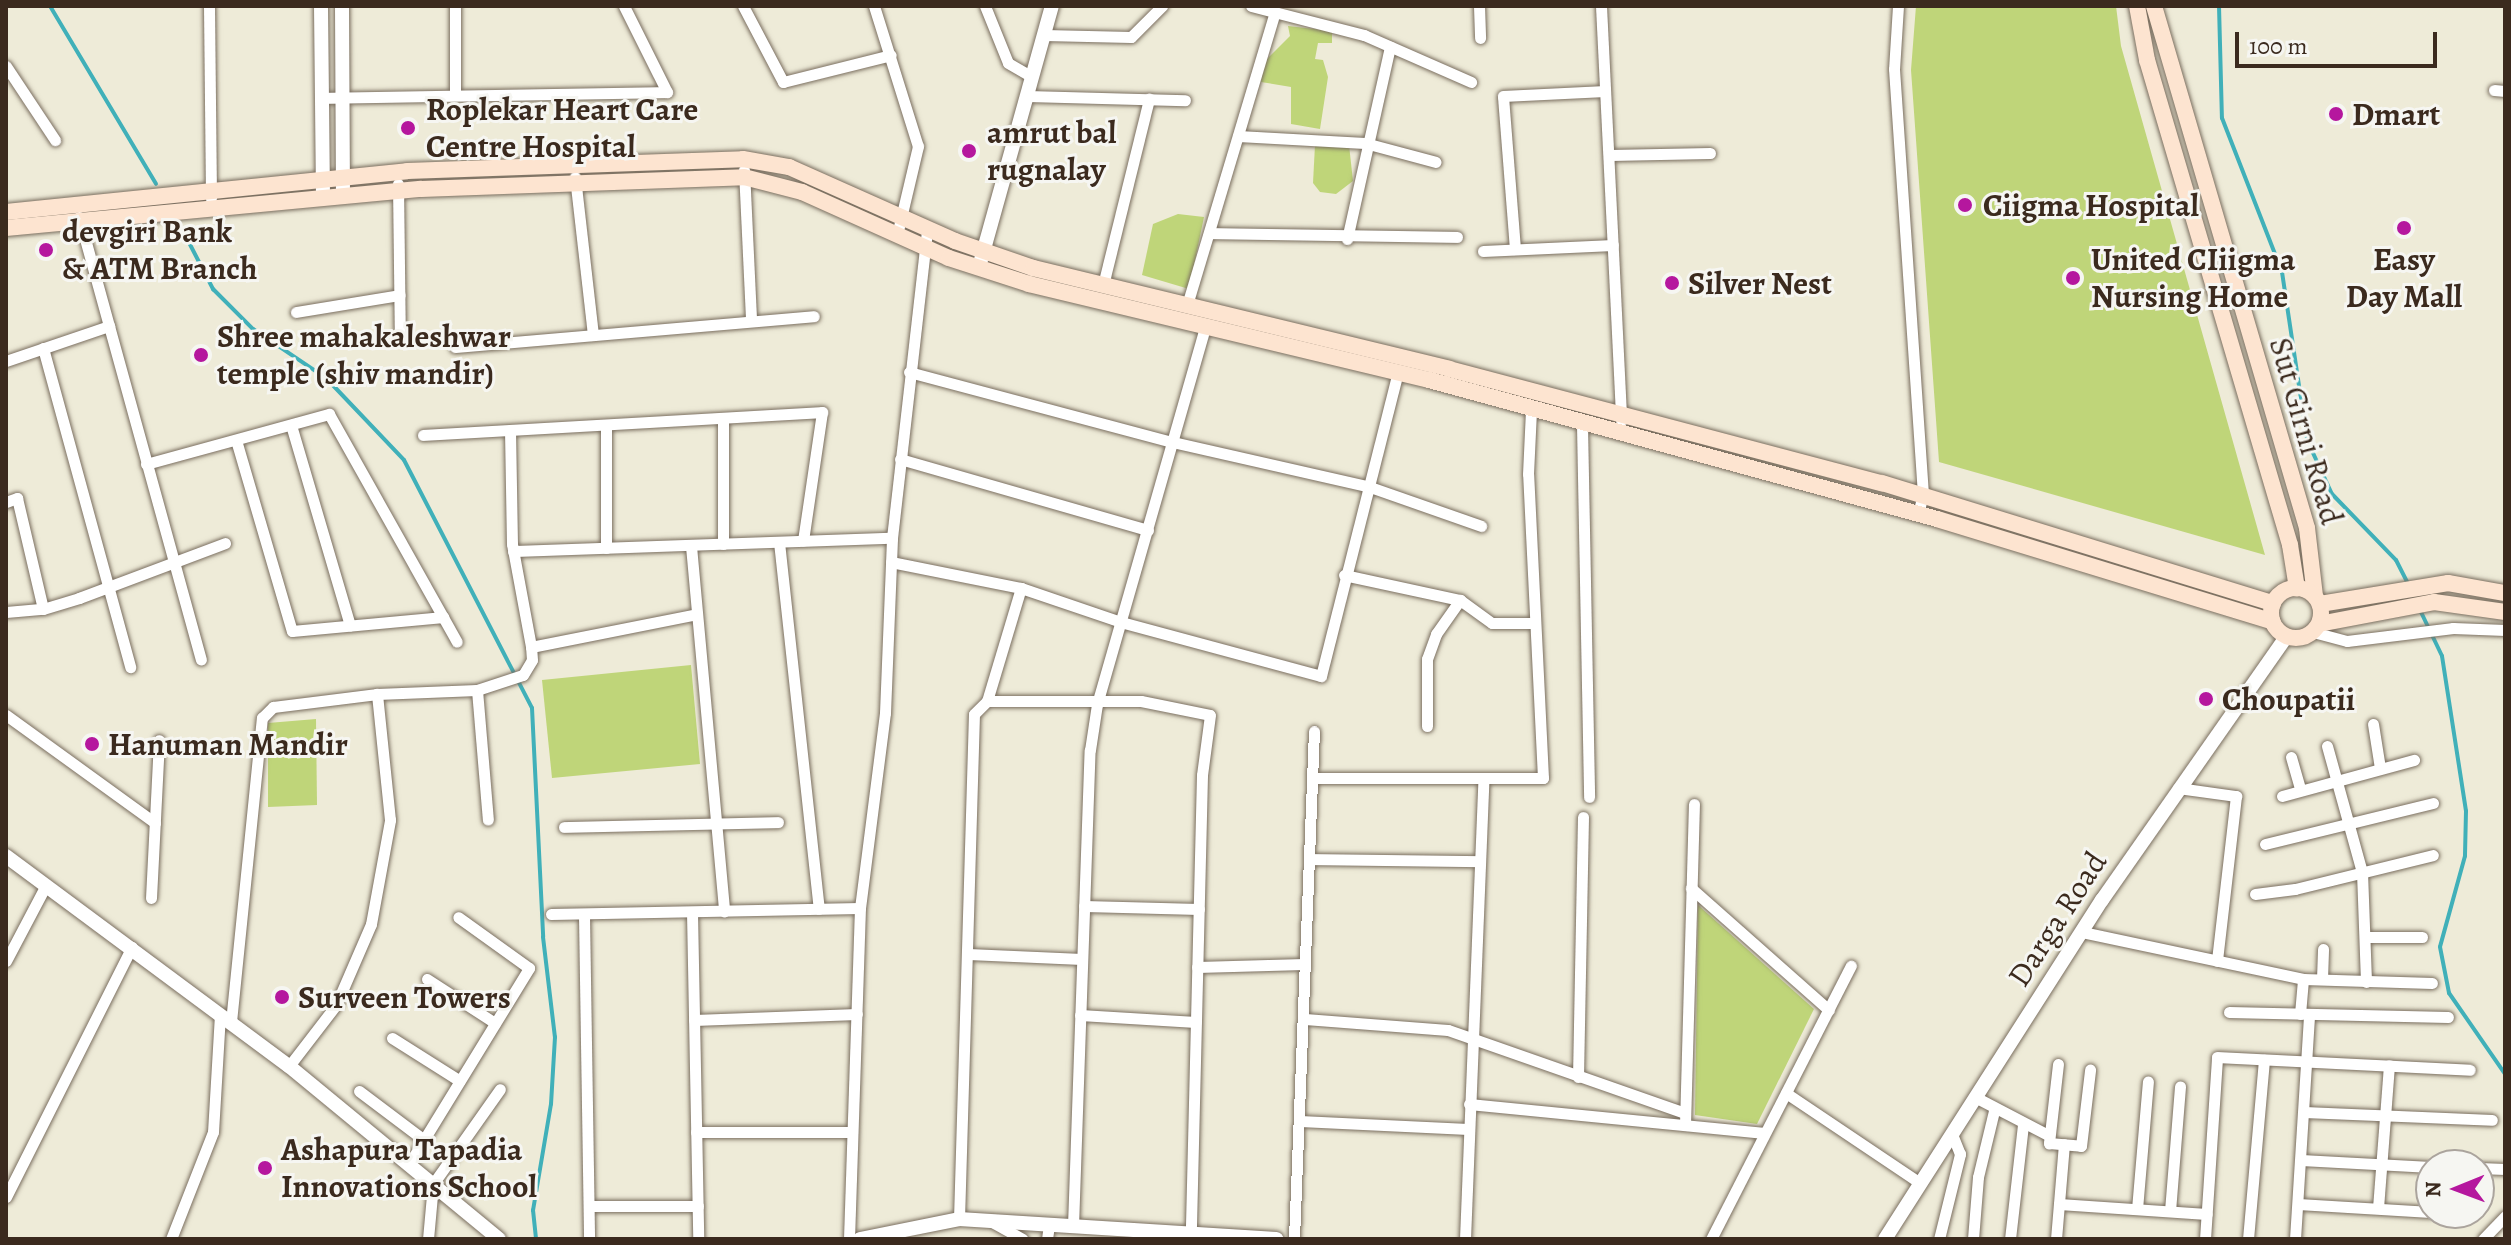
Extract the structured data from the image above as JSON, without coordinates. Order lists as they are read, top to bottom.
{
  "streets": {
    "main road": ["Sut Girni Road"],
    "street": ["Darga Road"]
  },
  "crossings": [
    ["Sut Girni Road", "Darga Road"]
  ],
  "places": [
    "Dmart",
    "Roplekar Heart Care Centre Hospital",
    "amrut bal rugnalay",
    "Ciigma Hospital",
    "Easy Day Mall",
    "devgiri Bank & ATM Branch",
    "United CIiigma Nursing Home",
    "Silver Nest",
    "Shree mahakaleshwar temple (shiv mandir)",
    "Choupatii",
    "Hanuman Mandir",
    "Surveen Towers",
    "Ashapura Tapadia Innovations School"
  ],
  "scale_bar": "100 m",
  "north": "left"
}
